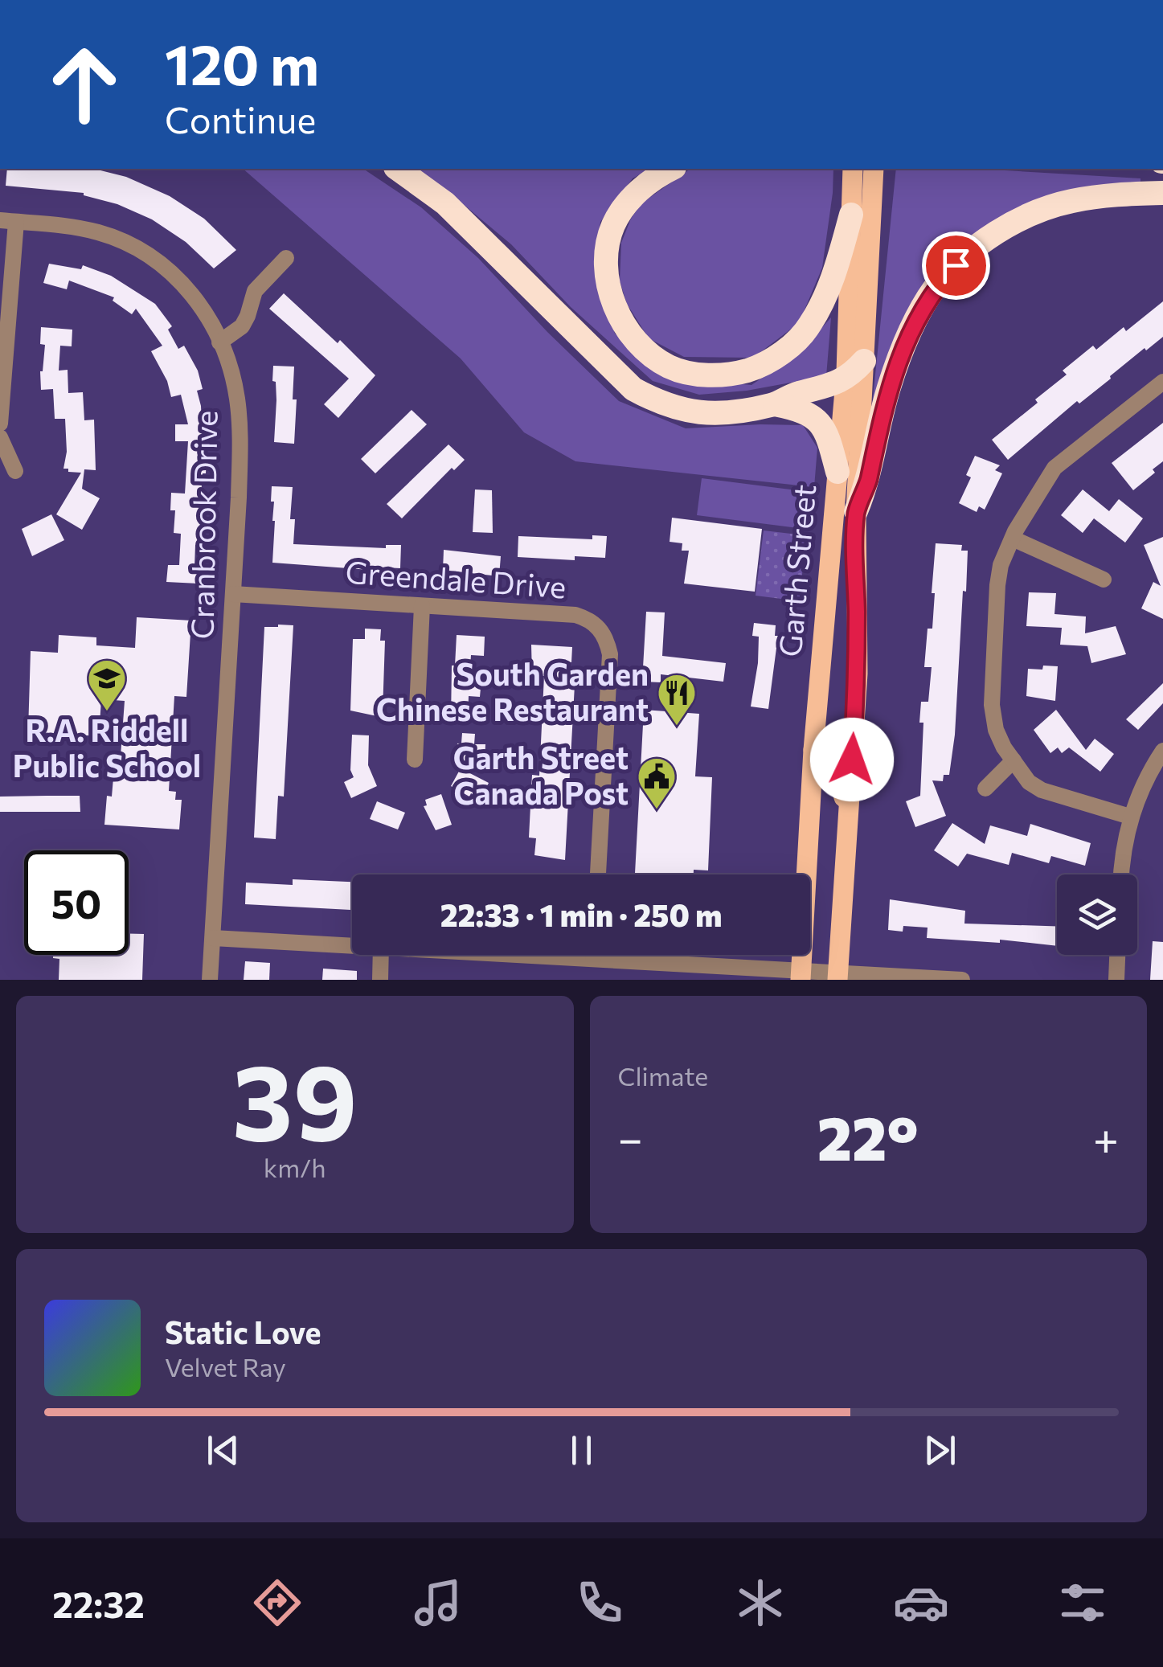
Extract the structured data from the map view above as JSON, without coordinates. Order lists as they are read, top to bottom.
{
  "streets": {
    "main road": ["Garth Street"],
    "street": ["Cranbrook Drive", "Greendale Drive"]
  },
  "crossings": [
    ["Cranbrook Drive", "Greendale Drive"]
  ],
  "places": {
    "school or university": ["R.A. Riddell Public School"],
    "restaurant": ["South Garden Chinese Restaurant"],
    "public building": ["Garth Street Canada Post"]
  },
  "page": {
    "turn": ["120 m", "Continue"],
    "limit": "50",
    "trip": "22:33 · 1 min · 250 m",
    "tile": [
      ["39", "km/h"],
      "Climate"
    ],
    "heat": ["−", "22°", "+"],
    "song": ["Static Love", "Velvet Ray"],
    "tabs": "22:32"
  }
}
